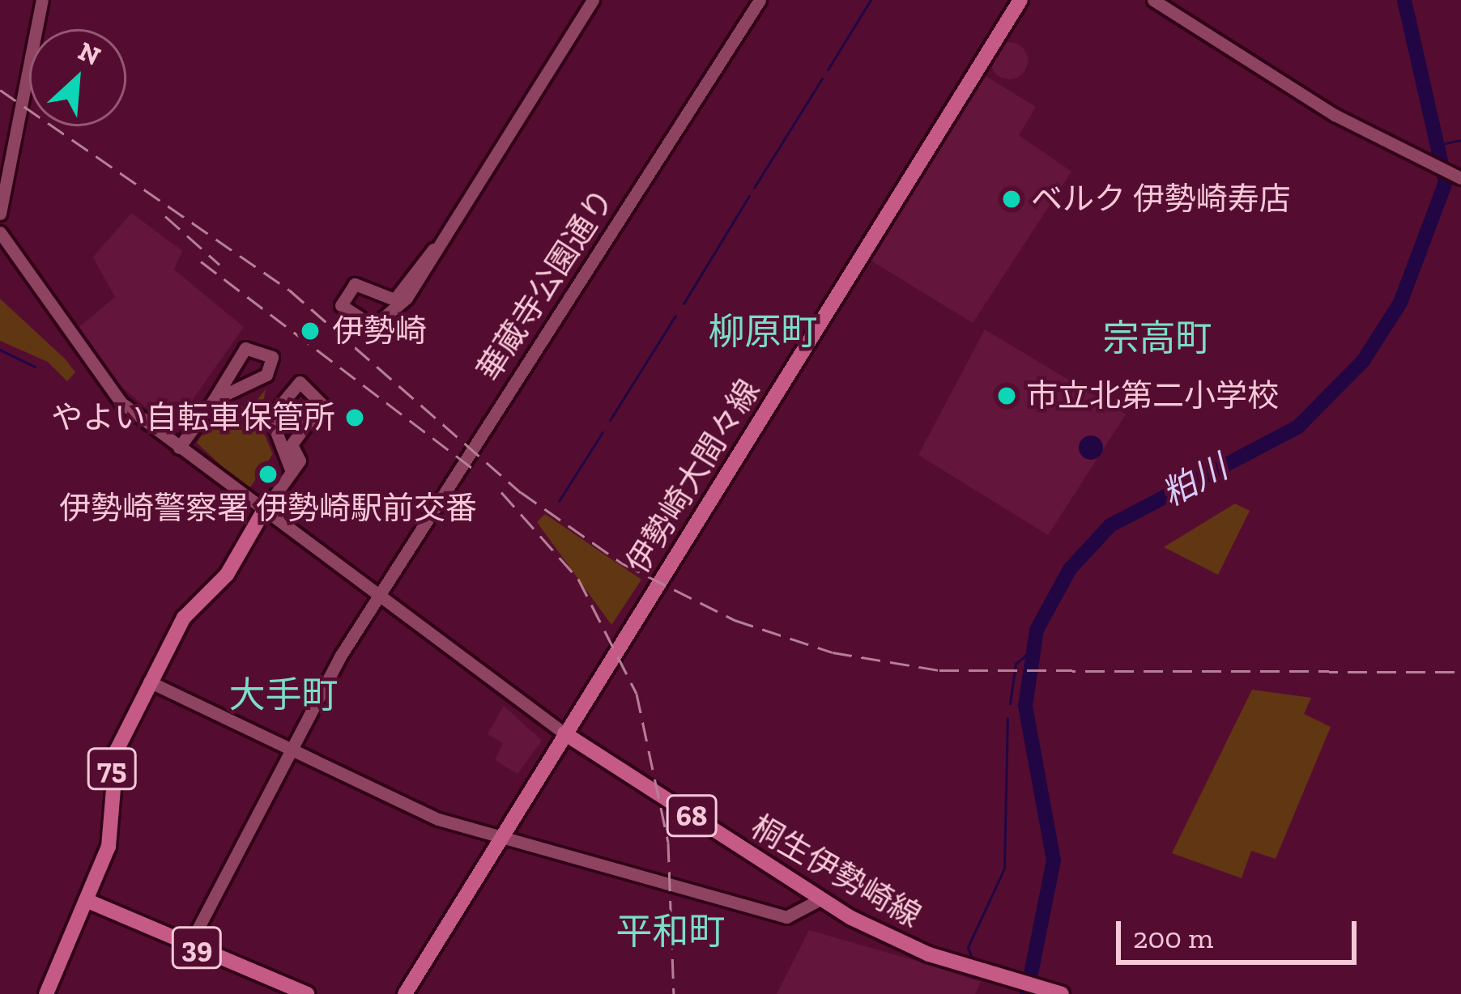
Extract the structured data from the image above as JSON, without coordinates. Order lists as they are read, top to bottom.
{
  "streets": {
    "main road": [
      "伊勢崎大間々線",
      "75",
      "68",
      "桐生伊勢崎線",
      "39"
    ],
    "street": ["華蔵寺公園通り"]
  },
  "crossings": [
    ["華蔵寺公園通り", "39"],
    ["伊勢崎大間々線", "桐生伊勢崎線"],
    ["75", "39"]
  ],
  "districts": [
    "柳原町",
    "宗高町",
    "大手町",
    "平和町"
  ],
  "water": ["粕川"],
  "places": [
    "ベルク 伊勢崎寿店",
    "伊勢崎",
    "市立北第二小学校",
    "やよい自転車保管所",
    "伊勢崎警察署 伊勢崎駅前交番"
  ],
  "scale_bar": "200 m",
  "north": "top right"
}
